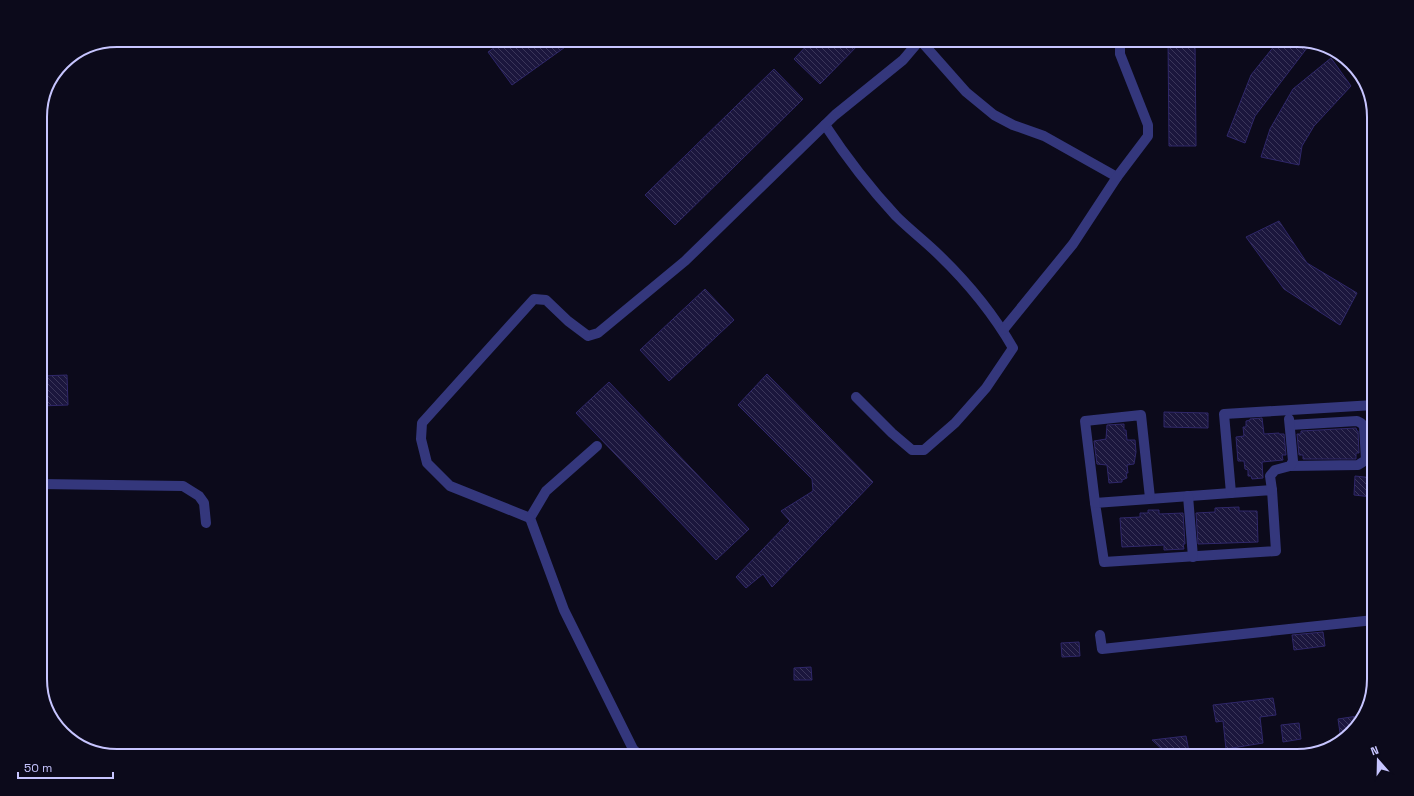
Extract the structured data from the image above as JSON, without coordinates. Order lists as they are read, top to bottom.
{
  "scale_bar": "50 m",
  "north": "top"
}
